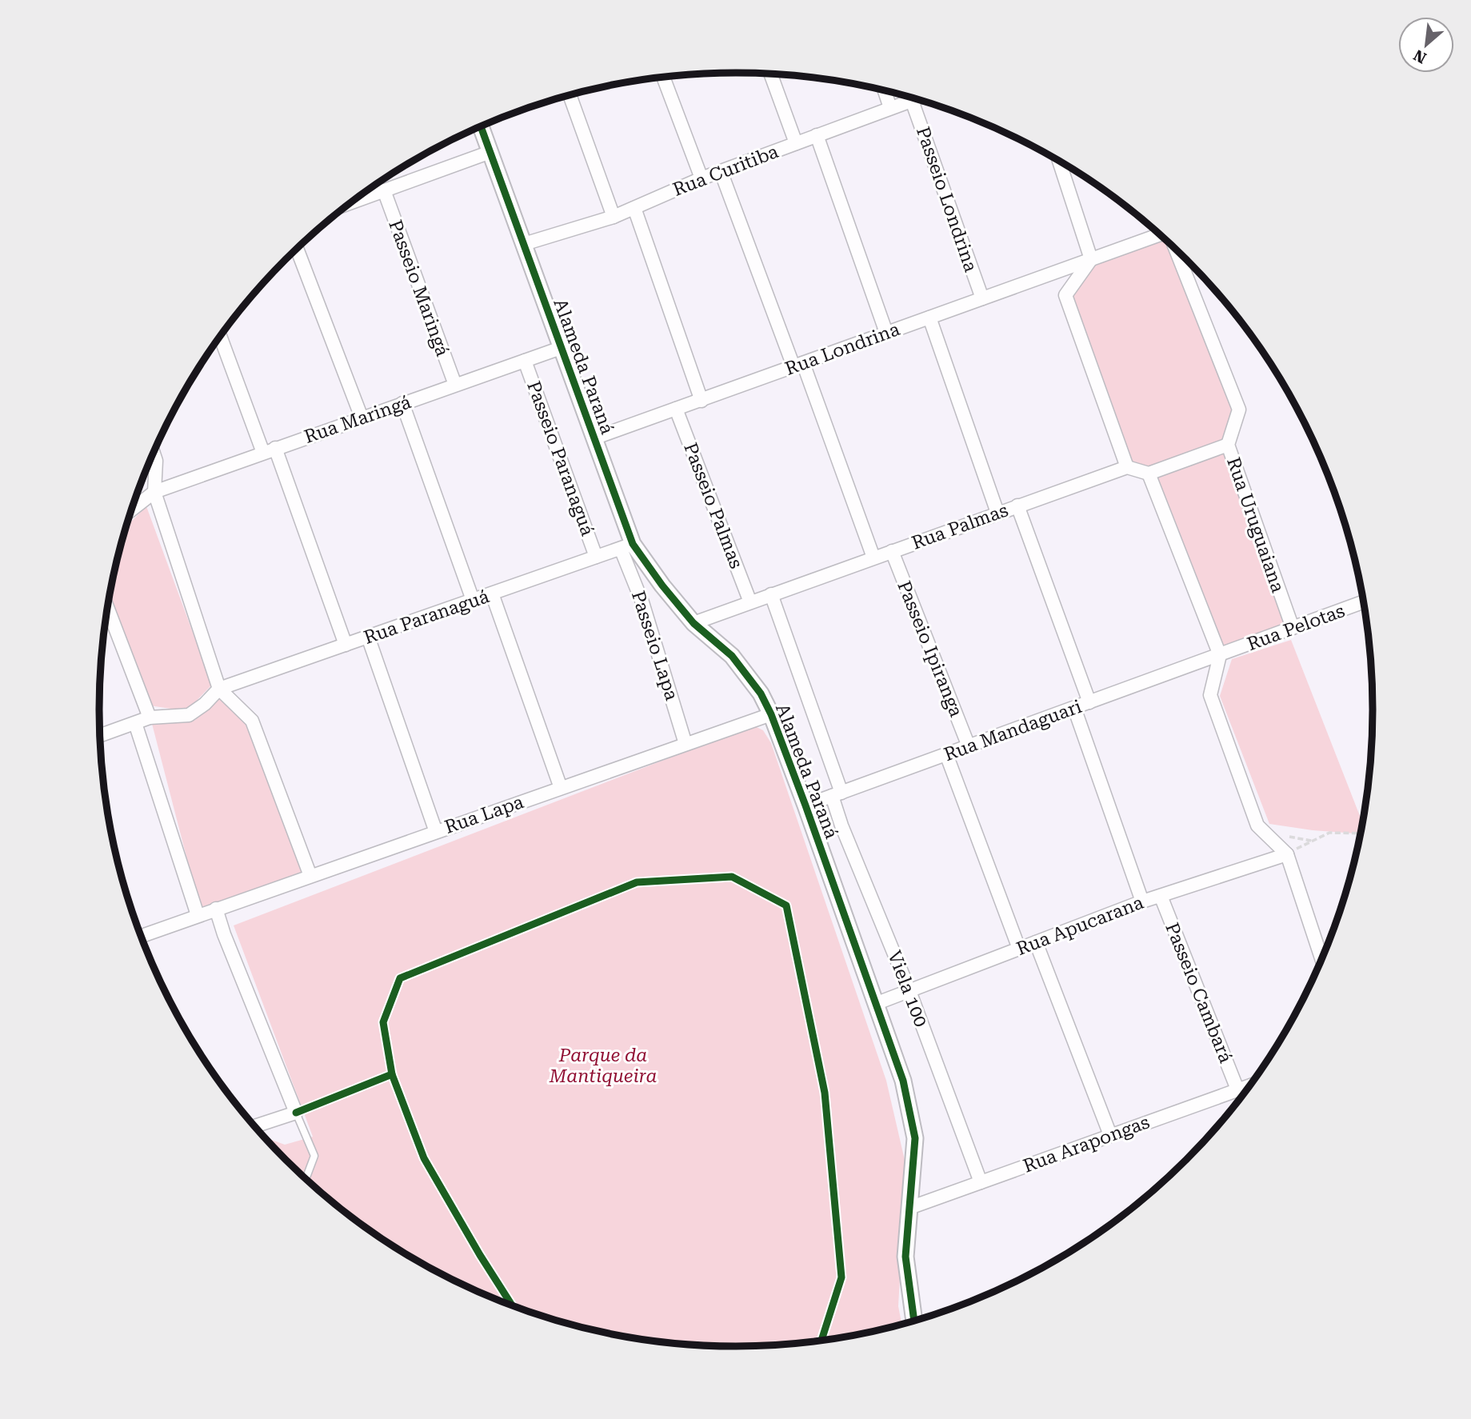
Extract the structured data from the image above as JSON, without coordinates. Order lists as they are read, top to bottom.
{
  "streets": {
    "street": [
      "Rua Curitiba",
      "Passeio Londrina",
      "Passeio Maringá",
      "Rua Londrina",
      "Alameda Paraná",
      "Rua Maringá",
      "Passeio Paranaguá",
      "Passeio Palmas",
      "Rua Uruguaiana",
      "Rua Palmas",
      "Rua Paranaguá",
      "Rua Pelotas",
      "Passeio Lapa",
      "Passeio Ipiranga",
      "Rua Mandaguari",
      "Rua Lapa",
      "Rua Apucarana",
      "Viela 100",
      "Passeio Cambará",
      "Rua Arapongas"
    ]
  },
  "crossings": [
    ["Rua Curitiba", "Passeio Londrina"],
    ["Rua Curitiba", "Alameda Paraná"],
    ["Passeio Londrina", "Rua Londrina"],
    ["Passeio Maringá", "Rua Maringá"],
    ["Rua Londrina", "Alameda Paraná"],
    ["Rua Londrina", "Passeio Palmas"],
    ["Alameda Paraná", "Rua Maringá"],
    ["Alameda Paraná", "Rua Palmas"],
    ["Alameda Paraná", "Rua Paranaguá"],
    ["Alameda Paraná", "Passeio Lapa"],
    ["Alameda Paraná", "Rua Mandaguari"],
    ["Alameda Paraná", "Rua Lapa"],
    ["Alameda Paraná", "Rua Apucarana"],
    ["Alameda Paraná", "Rua Arapongas"],
    ["Rua Maringá", "Passeio Paranaguá"],
    ["Passeio Paranaguá", "Rua Paranaguá"],
    ["Passeio Palmas", "Rua Palmas"],
    ["Rua Uruguaiana", "Rua Pelotas"],
    ["Rua Palmas", "Passeio Ipiranga"],
    ["Rua Paranaguá", "Passeio Lapa"],
    ["Rua Pelotas", "Rua Mandaguari"],
    ["Passeio Lapa", "Rua Lapa"],
    ["Passeio Ipiranga", "Rua Mandaguari"],
    ["Rua Mandaguari", "Viela 100"],
    ["Rua Apucarana", "Viela 100"],
    ["Rua Apucarana", "Passeio Cambará"],
    ["Viela 100", "Rua Arapongas"],
    ["Passeio Cambará", "Rua Arapongas"]
  ],
  "parks": ["Parque da Mantiqueira"],
  "north": "bottom left"
}
